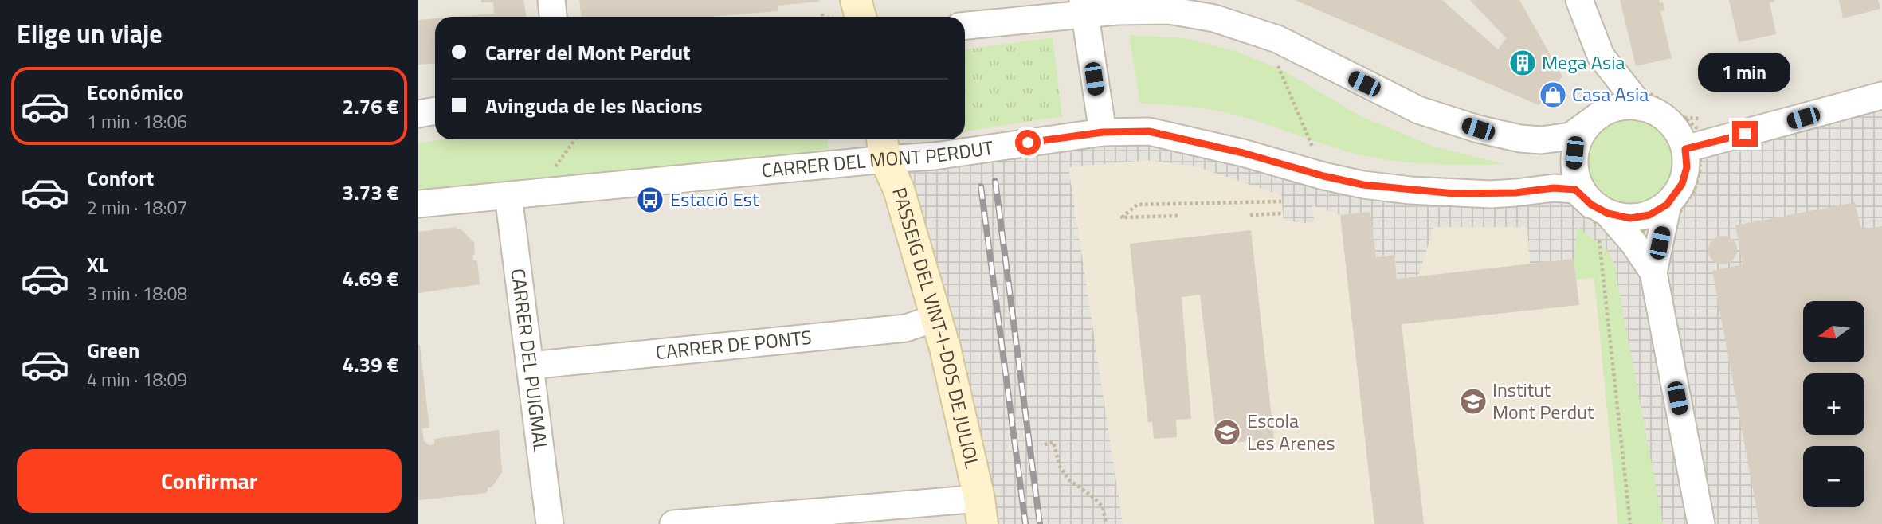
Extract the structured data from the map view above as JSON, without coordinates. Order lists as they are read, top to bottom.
{
  "streets": {
    "street": [
      "CARRER DEL MONT PERDUT",
      "PASSEIG DEL VINT-I-DOS DE JULIOL",
      "CARRER DE PONTS",
      "CARRER DEL PUIGMAL"
    ]
  },
  "crossings": [
    ["CARRER DEL MONT PERDUT", "PASSEIG DEL VINT-I-DOS DE JULIOL"],
    ["CARRER DEL MONT PERDUT", "CARRER DEL PUIGMAL"],
    ["PASSEIG DEL VINT-I-DOS DE JULIOL", "CARRER DE PONTS"],
    ["CARRER DE PONTS", "CARRER DEL PUIGMAL"]
  ],
  "places": {
    "building": ["Mega Asia"],
    "shop": ["Casa Asia"],
    "bus stop": ["Estació Est"],
    "school or university": ["Institut Mont Perdut", "Escola Les Arenes"]
  },
  "north": "left",
  "page": {
    "heading": "Elige un viaje",
    "banner": ["Carrer del Mont Perdut", "Avinguda de les Nacions"],
    "bubble": "1 min",
    "list": [
      {
        "name": "Económico",
        "note": "1 min · 18:06",
        "value": "2.76 €"
      },
      {
        "name": "Confort",
        "note": "2 min · 18:07",
        "value": "3.73 €"
      },
      {
        "name": "XL",
        "note": "3 min · 18:08",
        "value": "4.69 €"
      },
      {
        "name": "Green",
        "note": "4 min · 18:09",
        "value": "4.39 €"
      }
    ],
    "map_buttons": ["+", "−"],
    "buttons": "Confirmar"
  }
}
